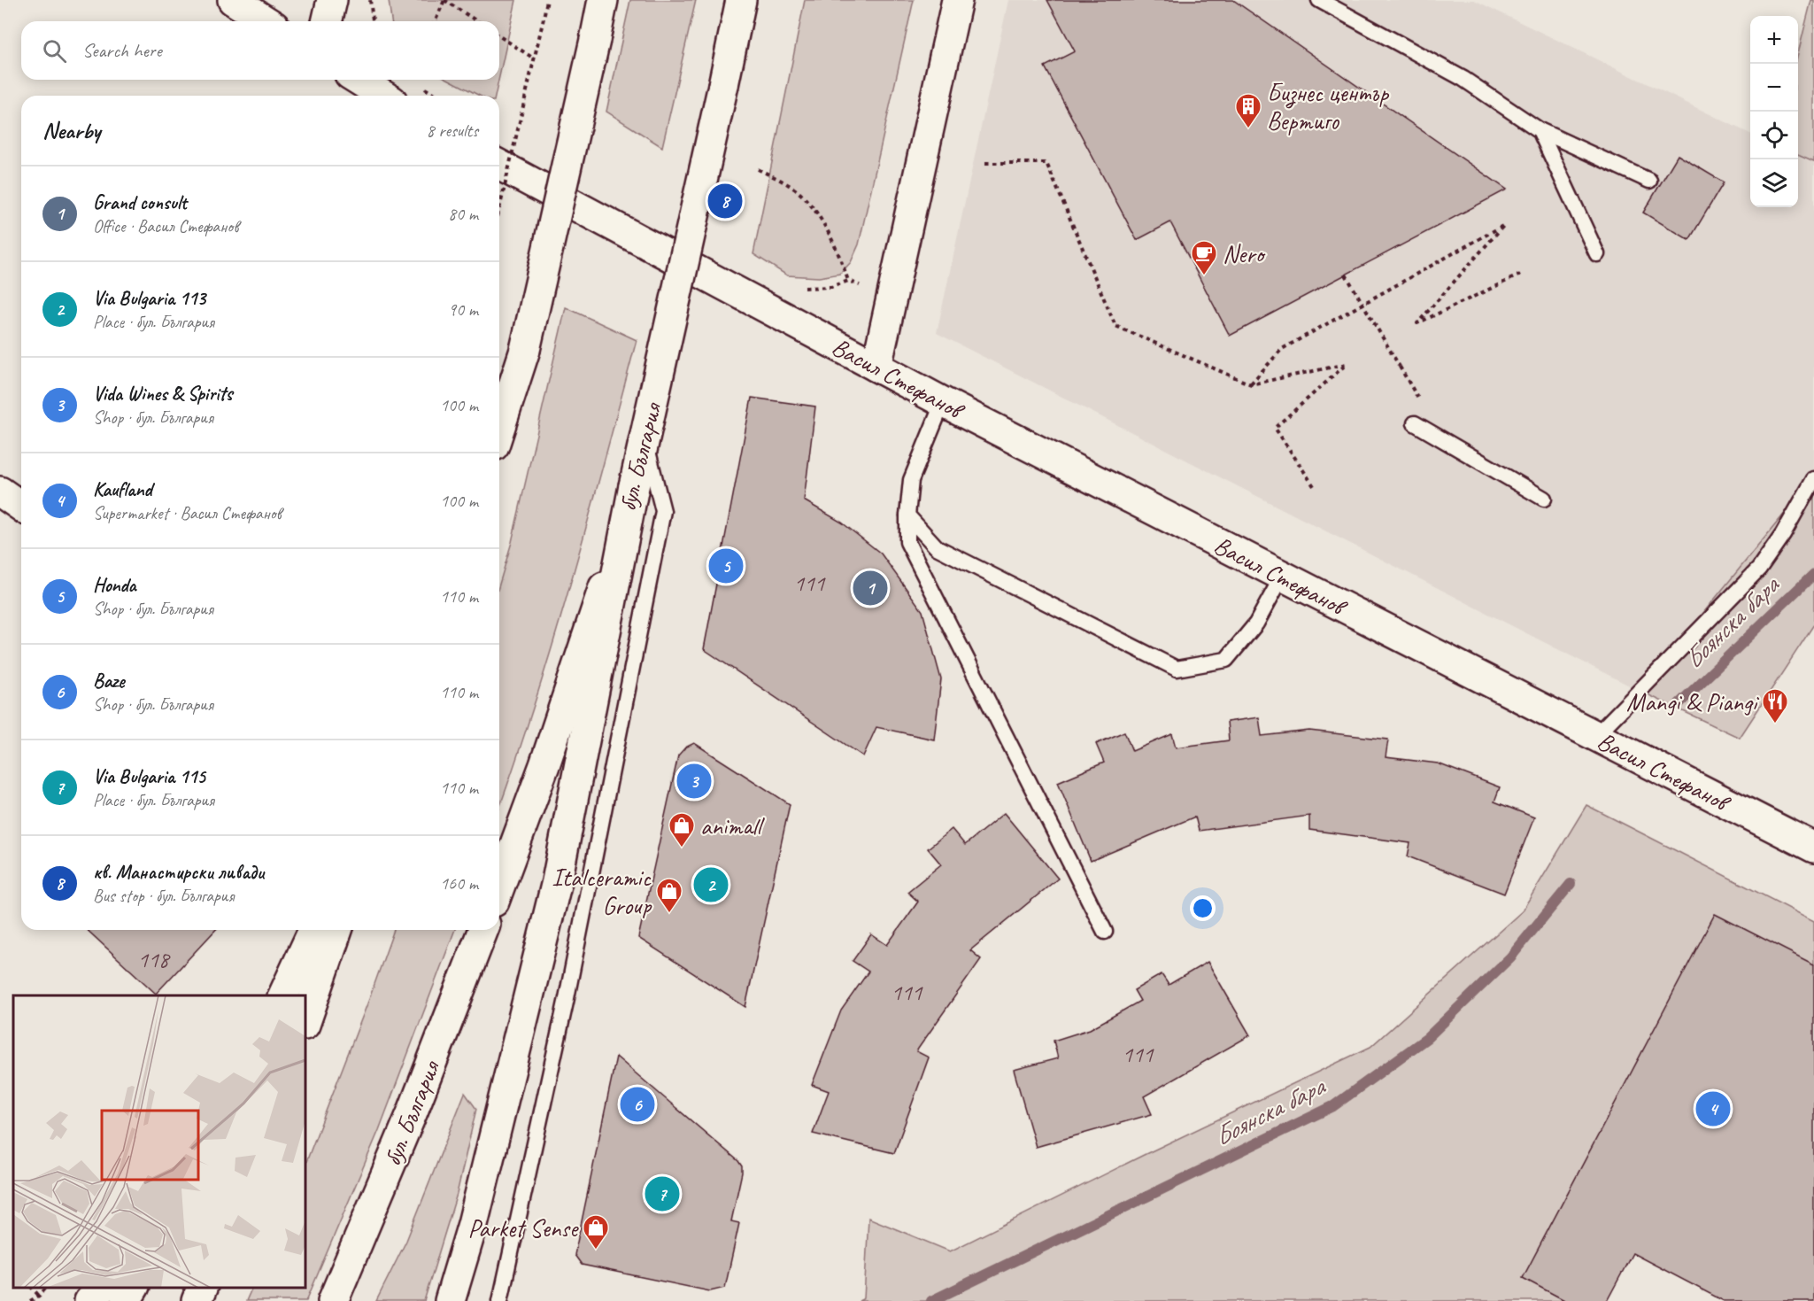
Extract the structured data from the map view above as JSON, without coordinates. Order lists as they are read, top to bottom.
{
  "streets": {
    "main road": ["Васил Стефанов", "бул. България"]
  },
  "water": ["Боянска бара"],
  "places": {
    "building": ["Бизнес център Вертиго"],
    "cafe": ["Nero"],
    "restaurant": ["Mangi & Piangi"],
    "shop": ["animall", "Italceramic Group", "Parket Sense"]
  },
  "house_numbers": [
    "111",
    "118",
    "111",
    "111"
  ],
  "page": {
    "map_buttons": ["+", "−"],
    "search": "Search here",
    "heading": ["Nearby", "8 results"],
    "list": [
      {
        "mark": "1",
        "name": "Grand consult",
        "note": "Office · Васил Стефанов",
        "value": "80 m"
      },
      {
        "mark": "2",
        "name": "Via Bulgaria 113",
        "note": "Place · бул. България",
        "value": "90 m"
      },
      {
        "mark": "3",
        "name": "Vida Wines & Spirits",
        "note": "Shop · бул. България",
        "value": "100 m"
      },
      {
        "mark": "4",
        "name": "Kaufland",
        "note": "Supermarket · Васил Стефанов",
        "value": "100 m"
      },
      {
        "mark": "5",
        "name": "Honda",
        "note": "Shop · бул. България",
        "value": "110 m"
      },
      {
        "mark": "6",
        "name": "Baze",
        "note": "Shop · бул. България",
        "value": "110 m"
      },
      {
        "mark": "7",
        "name": "Via Bulgaria 115",
        "note": "Place · бул. България",
        "value": "110 m"
      },
      {
        "mark": "8",
        "name": "кв. Манастирски ливади",
        "note": "Bus stop · бул. България",
        "value": "160 m"
      }
    ],
    "pins": [
      "8",
      "5",
      "1",
      "3",
      "2",
      "6",
      "4",
      "7"
    ]
  }
}
